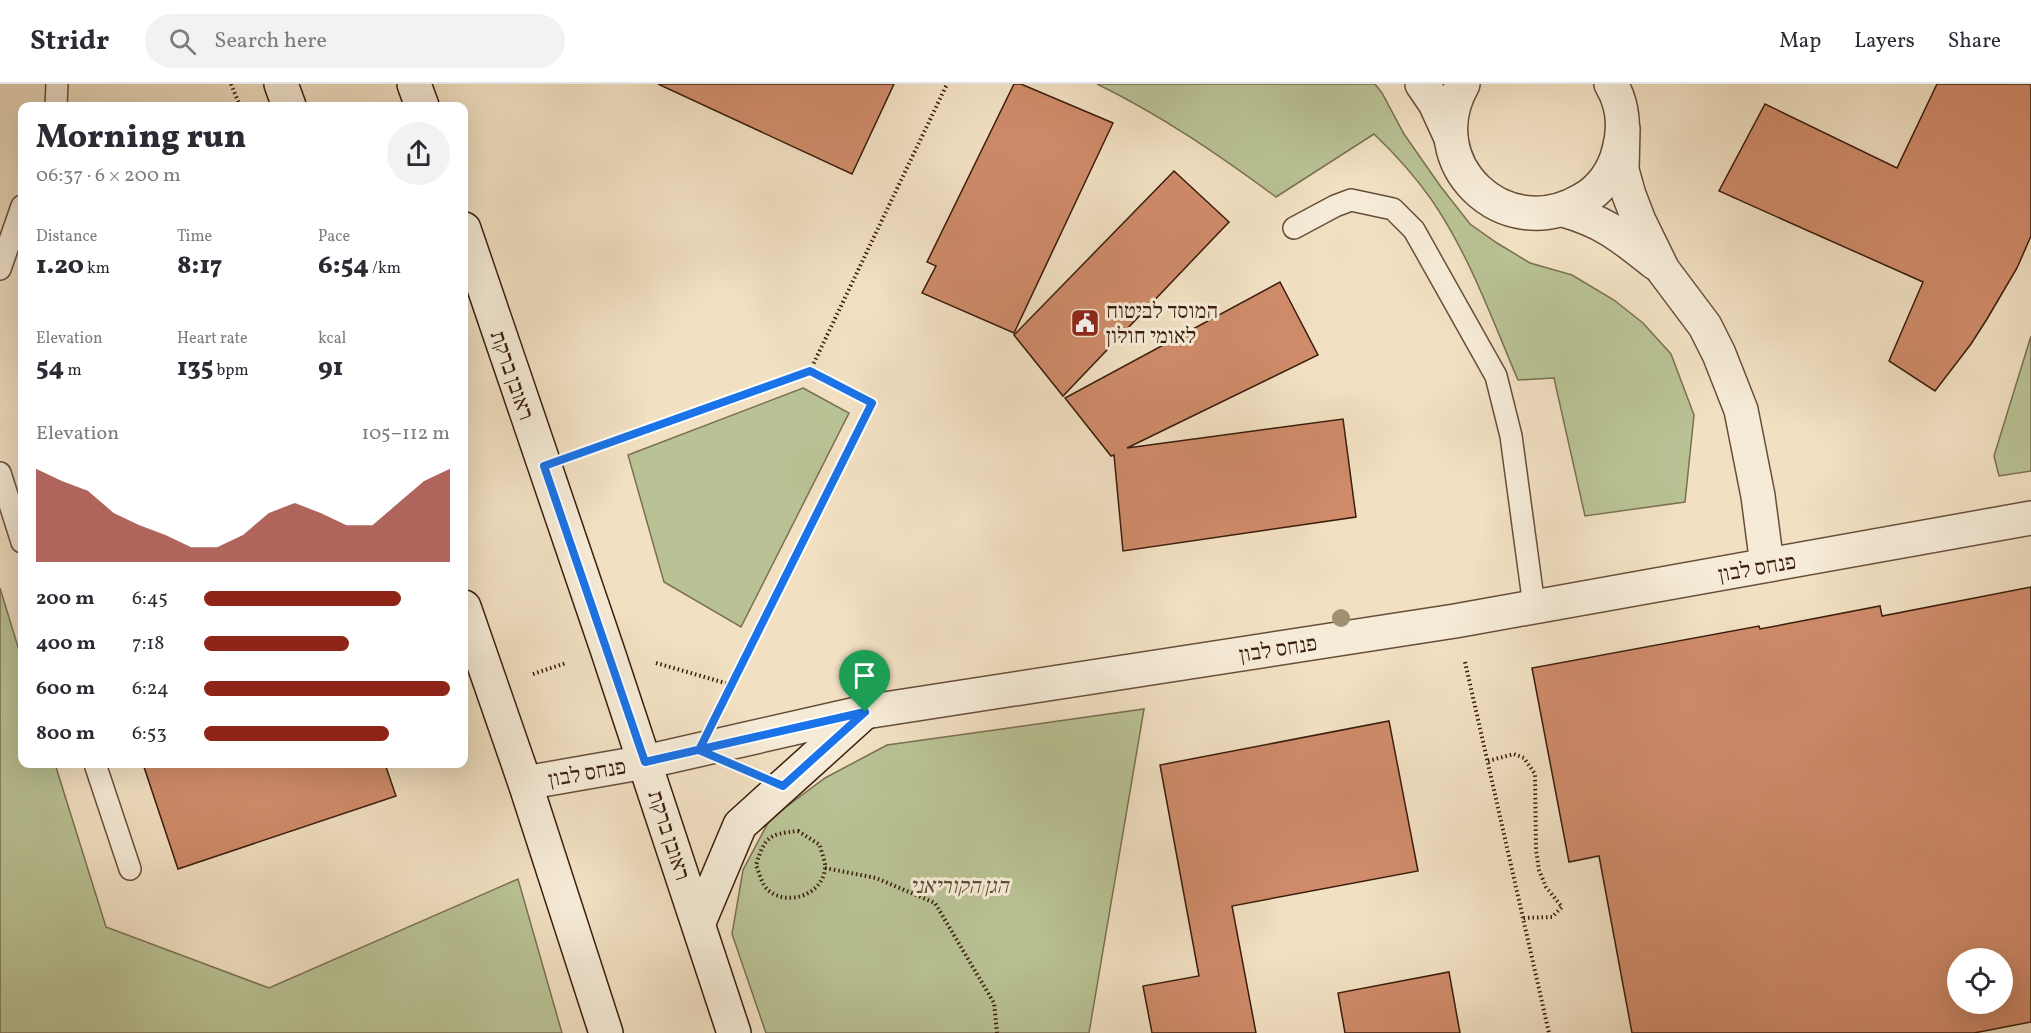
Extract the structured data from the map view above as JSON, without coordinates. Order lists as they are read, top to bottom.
{
  "streets": {
    "street": ["ראובן ברקת", "פנחס לבון"]
  },
  "crossings": [
    ["ראובן ברקת", "פנחס לבון"]
  ],
  "parks": ["הגן הקוריאני"],
  "places": {
    "public building": ["המוסד לביטוח לאומי חולון"]
  },
  "page": {
    "header": "Stridr",
    "search": "Search here",
    "nav": ["Map", "Layers", "Share"],
    "heading": ["Morning run", "06:37 · 6 × 200 m"],
    "stats": [
      ["Distance", "1.20 km"],
      ["Time", "8:17"],
      ["Pace", "6:54 /km"],
      ["Elevation", "54 m"],
      ["Heart rate", "135 bpm"],
      ["kcal", "91"]
    ],
    "chart": ["Elevation", "105–112 m"],
    "list": [
      {
        "name": "200 m",
        "note": "6:45"
      },
      {
        "name": "400 m",
        "note": "7:18"
      },
      {
        "name": "600 m",
        "note": "6:24"
      },
      {
        "name": "800 m",
        "note": "6:53"
      }
    ]
  }
}
